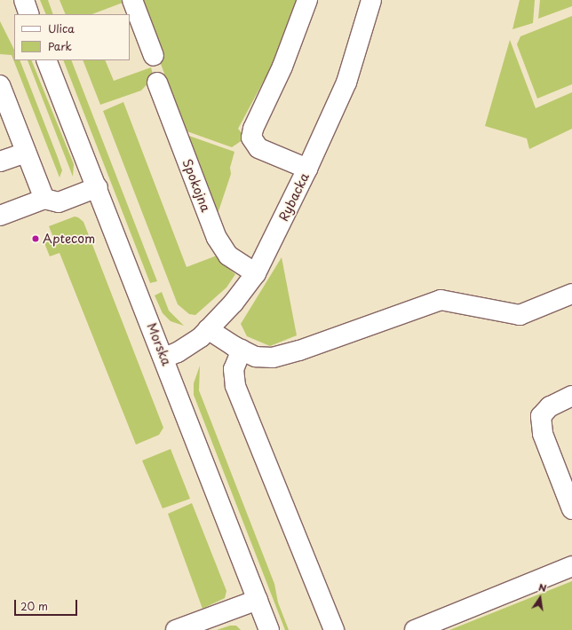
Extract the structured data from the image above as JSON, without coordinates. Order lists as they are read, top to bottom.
{
  "streets": {
    "street": ["Spokojna", "Rybacka", "Morska"]
  },
  "crossings": [
    ["Spokojna", "Rybacka"],
    ["Rybacka", "Morska"]
  ],
  "places": ["Aptecom"],
  "legend": ["Ulica", "Park"],
  "scale_bar": "20 m",
  "north": "top"
}
